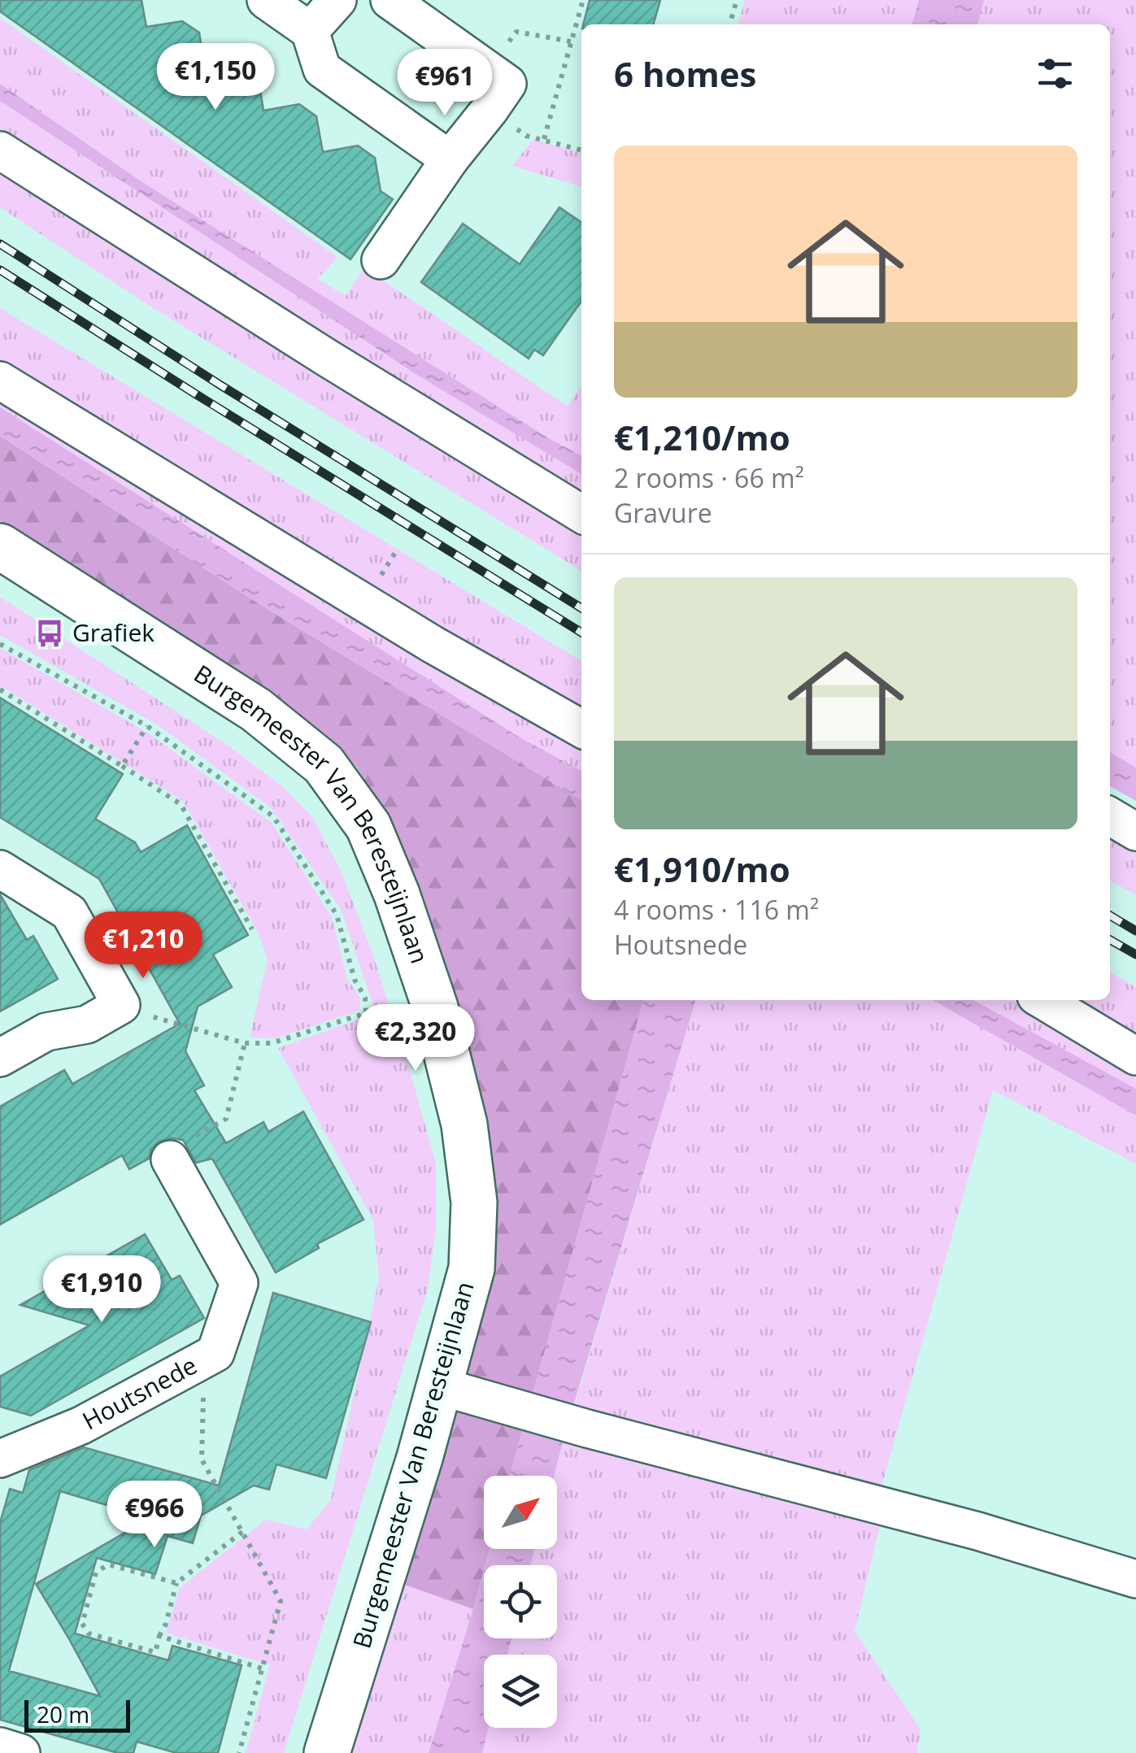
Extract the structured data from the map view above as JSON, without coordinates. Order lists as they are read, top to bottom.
{
  "streets": {
    "main road": ["Burgemeester Van Beresteijnlaan"],
    "street": ["Houtsnede"]
  },
  "places": {
    "bus stop": ["Grafiek"]
  },
  "scale_bar": "20 m",
  "north": "top right",
  "page": {
    "heading": "6 homes",
    "price": [
      "€1,150",
      "€961",
      "€1,210",
      "€2,320",
      "€1,910",
      "€966"
    ],
    "list": [
      {
        "name": "€1,210/mo",
        "note": "2 rooms · 66 m² · Gravure"
      },
      {
        "name": "€1,910/mo",
        "note": "4 rooms · 116 m² · Houtsnede"
      }
    ],
    "scale": "20 m"
  }
}
